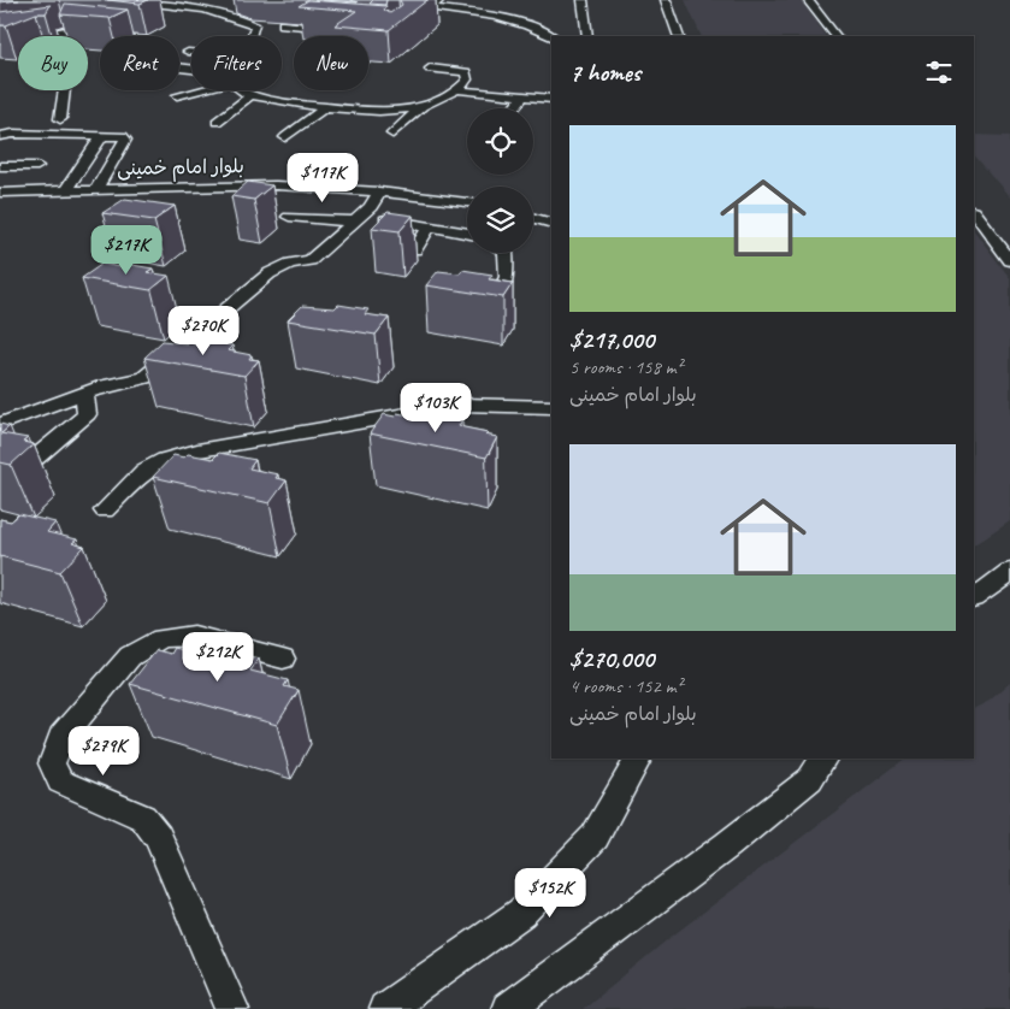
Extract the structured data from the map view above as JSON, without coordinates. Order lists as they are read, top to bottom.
{
  "streets": {
    "street": ["بلوار امام خمینی"]
  },
  "page": {
    "chip": [
      "Buy",
      "Rent",
      "Filters",
      "New"
    ],
    "heading": "7 homes",
    "list": [
      {
        "name": "$217,000",
        "note": "5 rooms · 158 m² · بلوار امام خمینی"
      },
      {
        "name": "$270,000",
        "note": "4 rooms · 152 m² · بلوار امام خمینی"
      }
    ],
    "price": [
      "$117K",
      "$217K",
      "$270K",
      "$103K",
      "$212K",
      "$279K",
      "$152K"
    ]
  }
}
